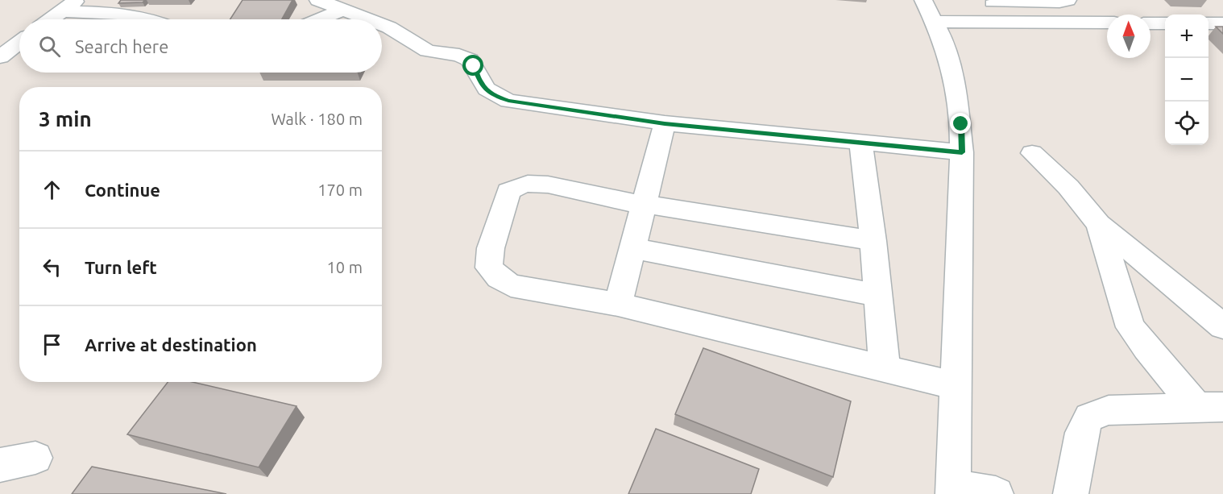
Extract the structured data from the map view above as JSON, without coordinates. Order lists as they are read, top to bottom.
{
  "north": "top",
  "page": {
    "map_buttons": ["+", "−"],
    "search": "Search here",
    "heading": ["3 min", "Walk · 180 m"],
    "list": [
      ["Continue", "170 m"],
      ["Turn left", "10 m"],
      "Arrive at destination"
    ]
  }
}
